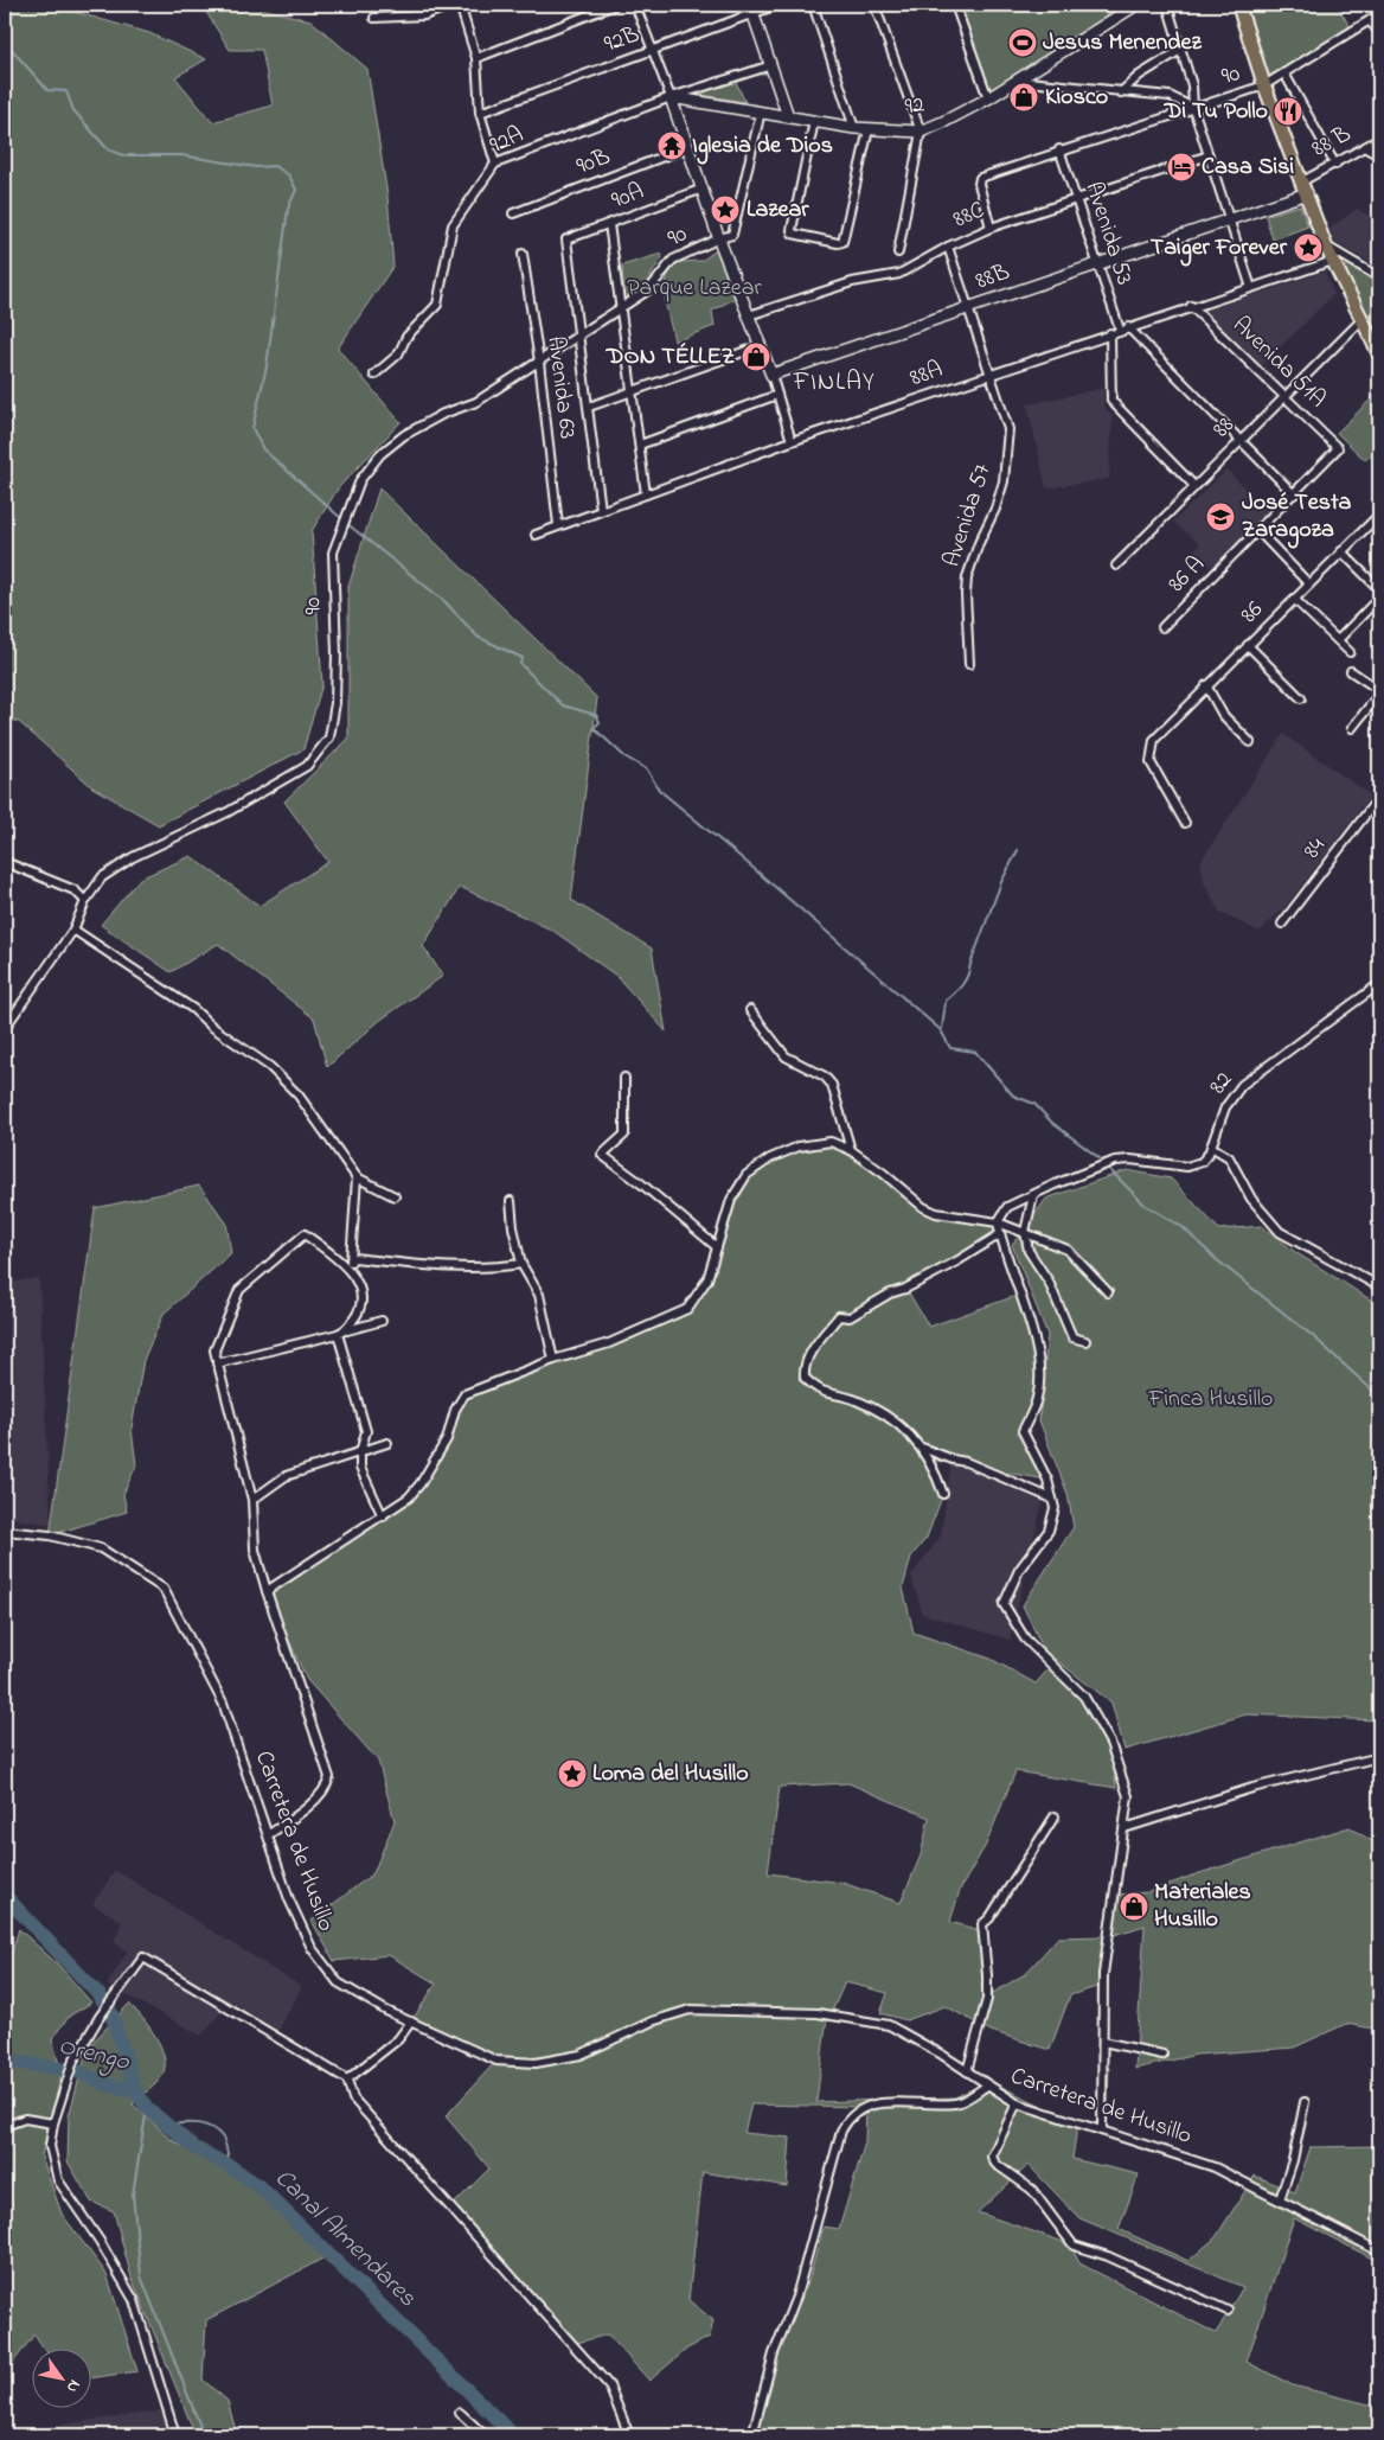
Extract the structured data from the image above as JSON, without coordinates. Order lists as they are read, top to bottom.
{
  "streets": {
    "street": [
      "92B",
      "90",
      "92",
      "92A",
      "88 B",
      "90B",
      "90A",
      "88C",
      "Avenida 53",
      "88B",
      "Avenida 51A",
      "88A",
      "Avenida 63",
      "88",
      "Avenida 57",
      "86 A",
      "86",
      "84",
      "82",
      "Carretera de Husillo"
    ]
  },
  "crossings": [
    ["90", "92"],
    ["90", "90A"],
    ["90", "88C"],
    ["90", "Avenida 53"],
    ["90", "Avenida 51A"],
    ["90", "Avenida 63"],
    ["92", "92A"],
    ["88 B", "88B"],
    ["88 B", "Avenida 51A"],
    ["88C", "Avenida 53"],
    ["88C", "Avenida 51A"],
    ["88C", "Avenida 57"],
    ["Avenida 53", "88B"],
    ["Avenida 53", "88A"],
    ["88B", "Avenida 51A"],
    ["88B", "Avenida 57"],
    ["Avenida 51A", "88A"],
    ["Avenida 51A", "88"],
    ["Avenida 51A", "86 A"],
    ["88A", "Avenida 63"],
    ["88A", "Avenida 57"]
  ],
  "districts": ["FINLAY"],
  "water": ["Orengo", "Canal Almendares"],
  "parks": ["Parque Lazear", "Finca Husillo"],
  "places": {
    "sports": ["Jesus Menendez"],
    "shop": ["Kiosco", "DON TÉLLEZ", "Materiales Husillo"],
    "restaurant": ["Di Tu Pollo"],
    "temple": ["Iglesia de Dios"],
    "hotel": ["Casa Sisi"],
    "place": ["Lazear", "Taiger Forever", "Loma del Husillo"],
    "school or university": ["José Testa Zaragoza"]
  },
  "north": "bottom right"
}
